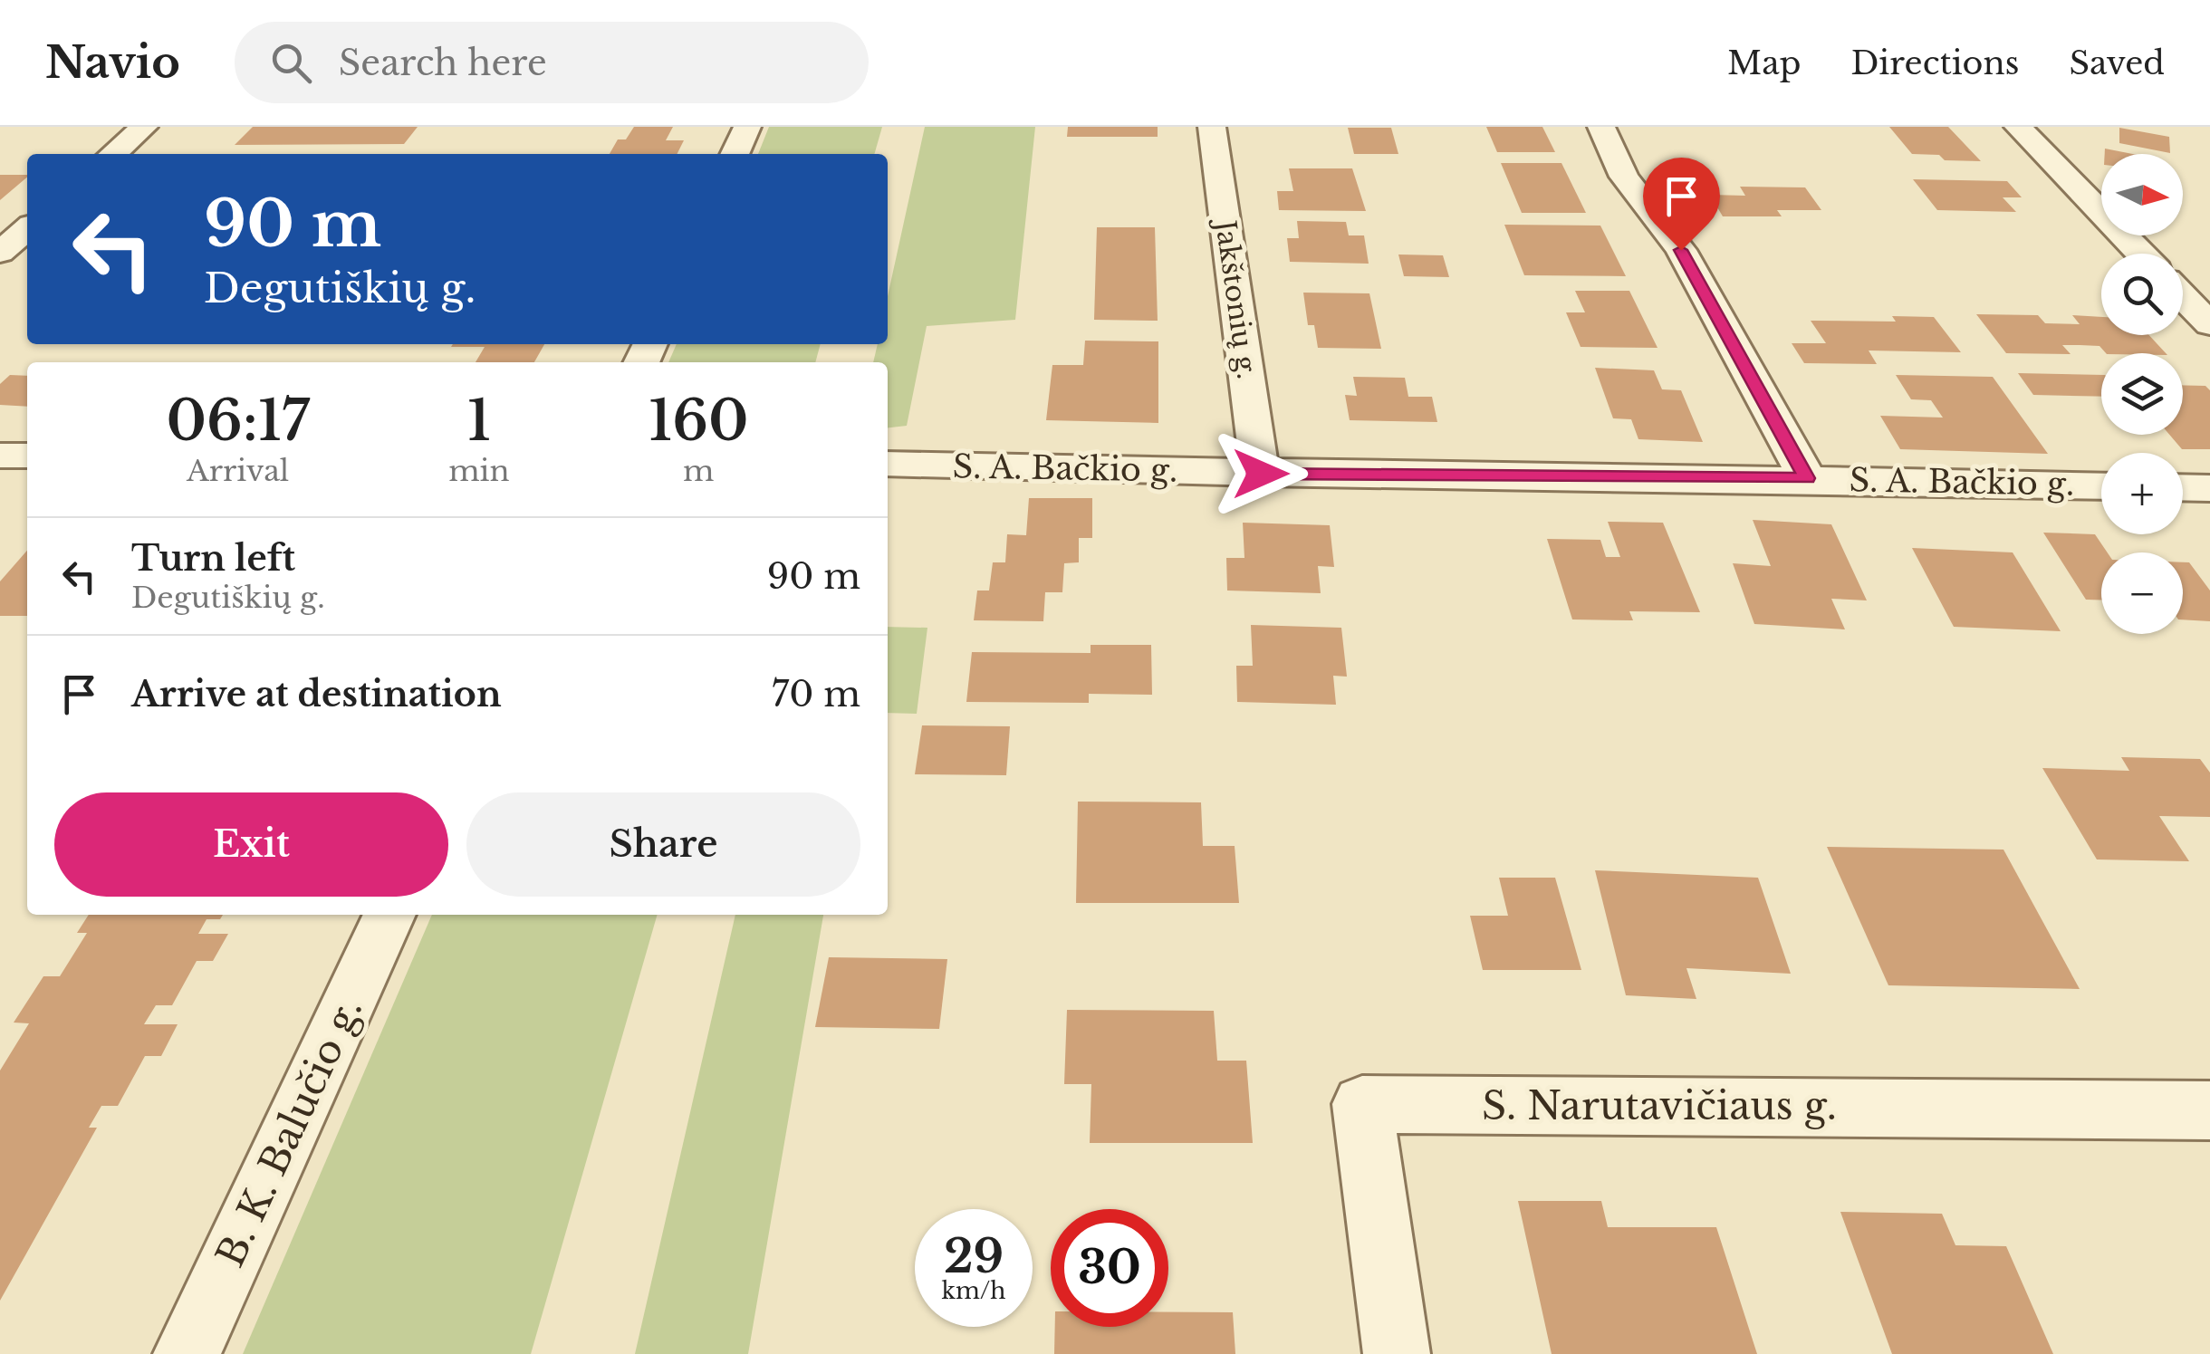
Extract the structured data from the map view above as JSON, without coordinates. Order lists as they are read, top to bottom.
{
  "streets": {
    "street": [
      "Jakštonių g.",
      "S. A. Bačkio g.",
      "S. Narutavičiaus g.",
      "B. K. Balučio g."
    ]
  },
  "crossings": [
    ["Jakštonių g.", "S. A. Bačkio g."]
  ],
  "north": "right",
  "page": {
    "header": "Navio",
    "search": "Search here",
    "nav": ["Map", "Directions", "Saved"],
    "map_buttons": ["+", "−"],
    "turn": ["90 m", "Degutiškių g."],
    "eta": [
      "06:17",
      "Arrival",
      "1",
      "min",
      "160",
      "m"
    ],
    "list": [
      {
        "name": "Turn left",
        "note": "Degutiškių g.",
        "value": "90 m"
      },
      {
        "name": "Arrive at destination",
        "value": "70 m"
      }
    ],
    "buttons": ["Exit", "Share"],
    "speed": "29 km/h",
    "limit": "30"
  }
}
